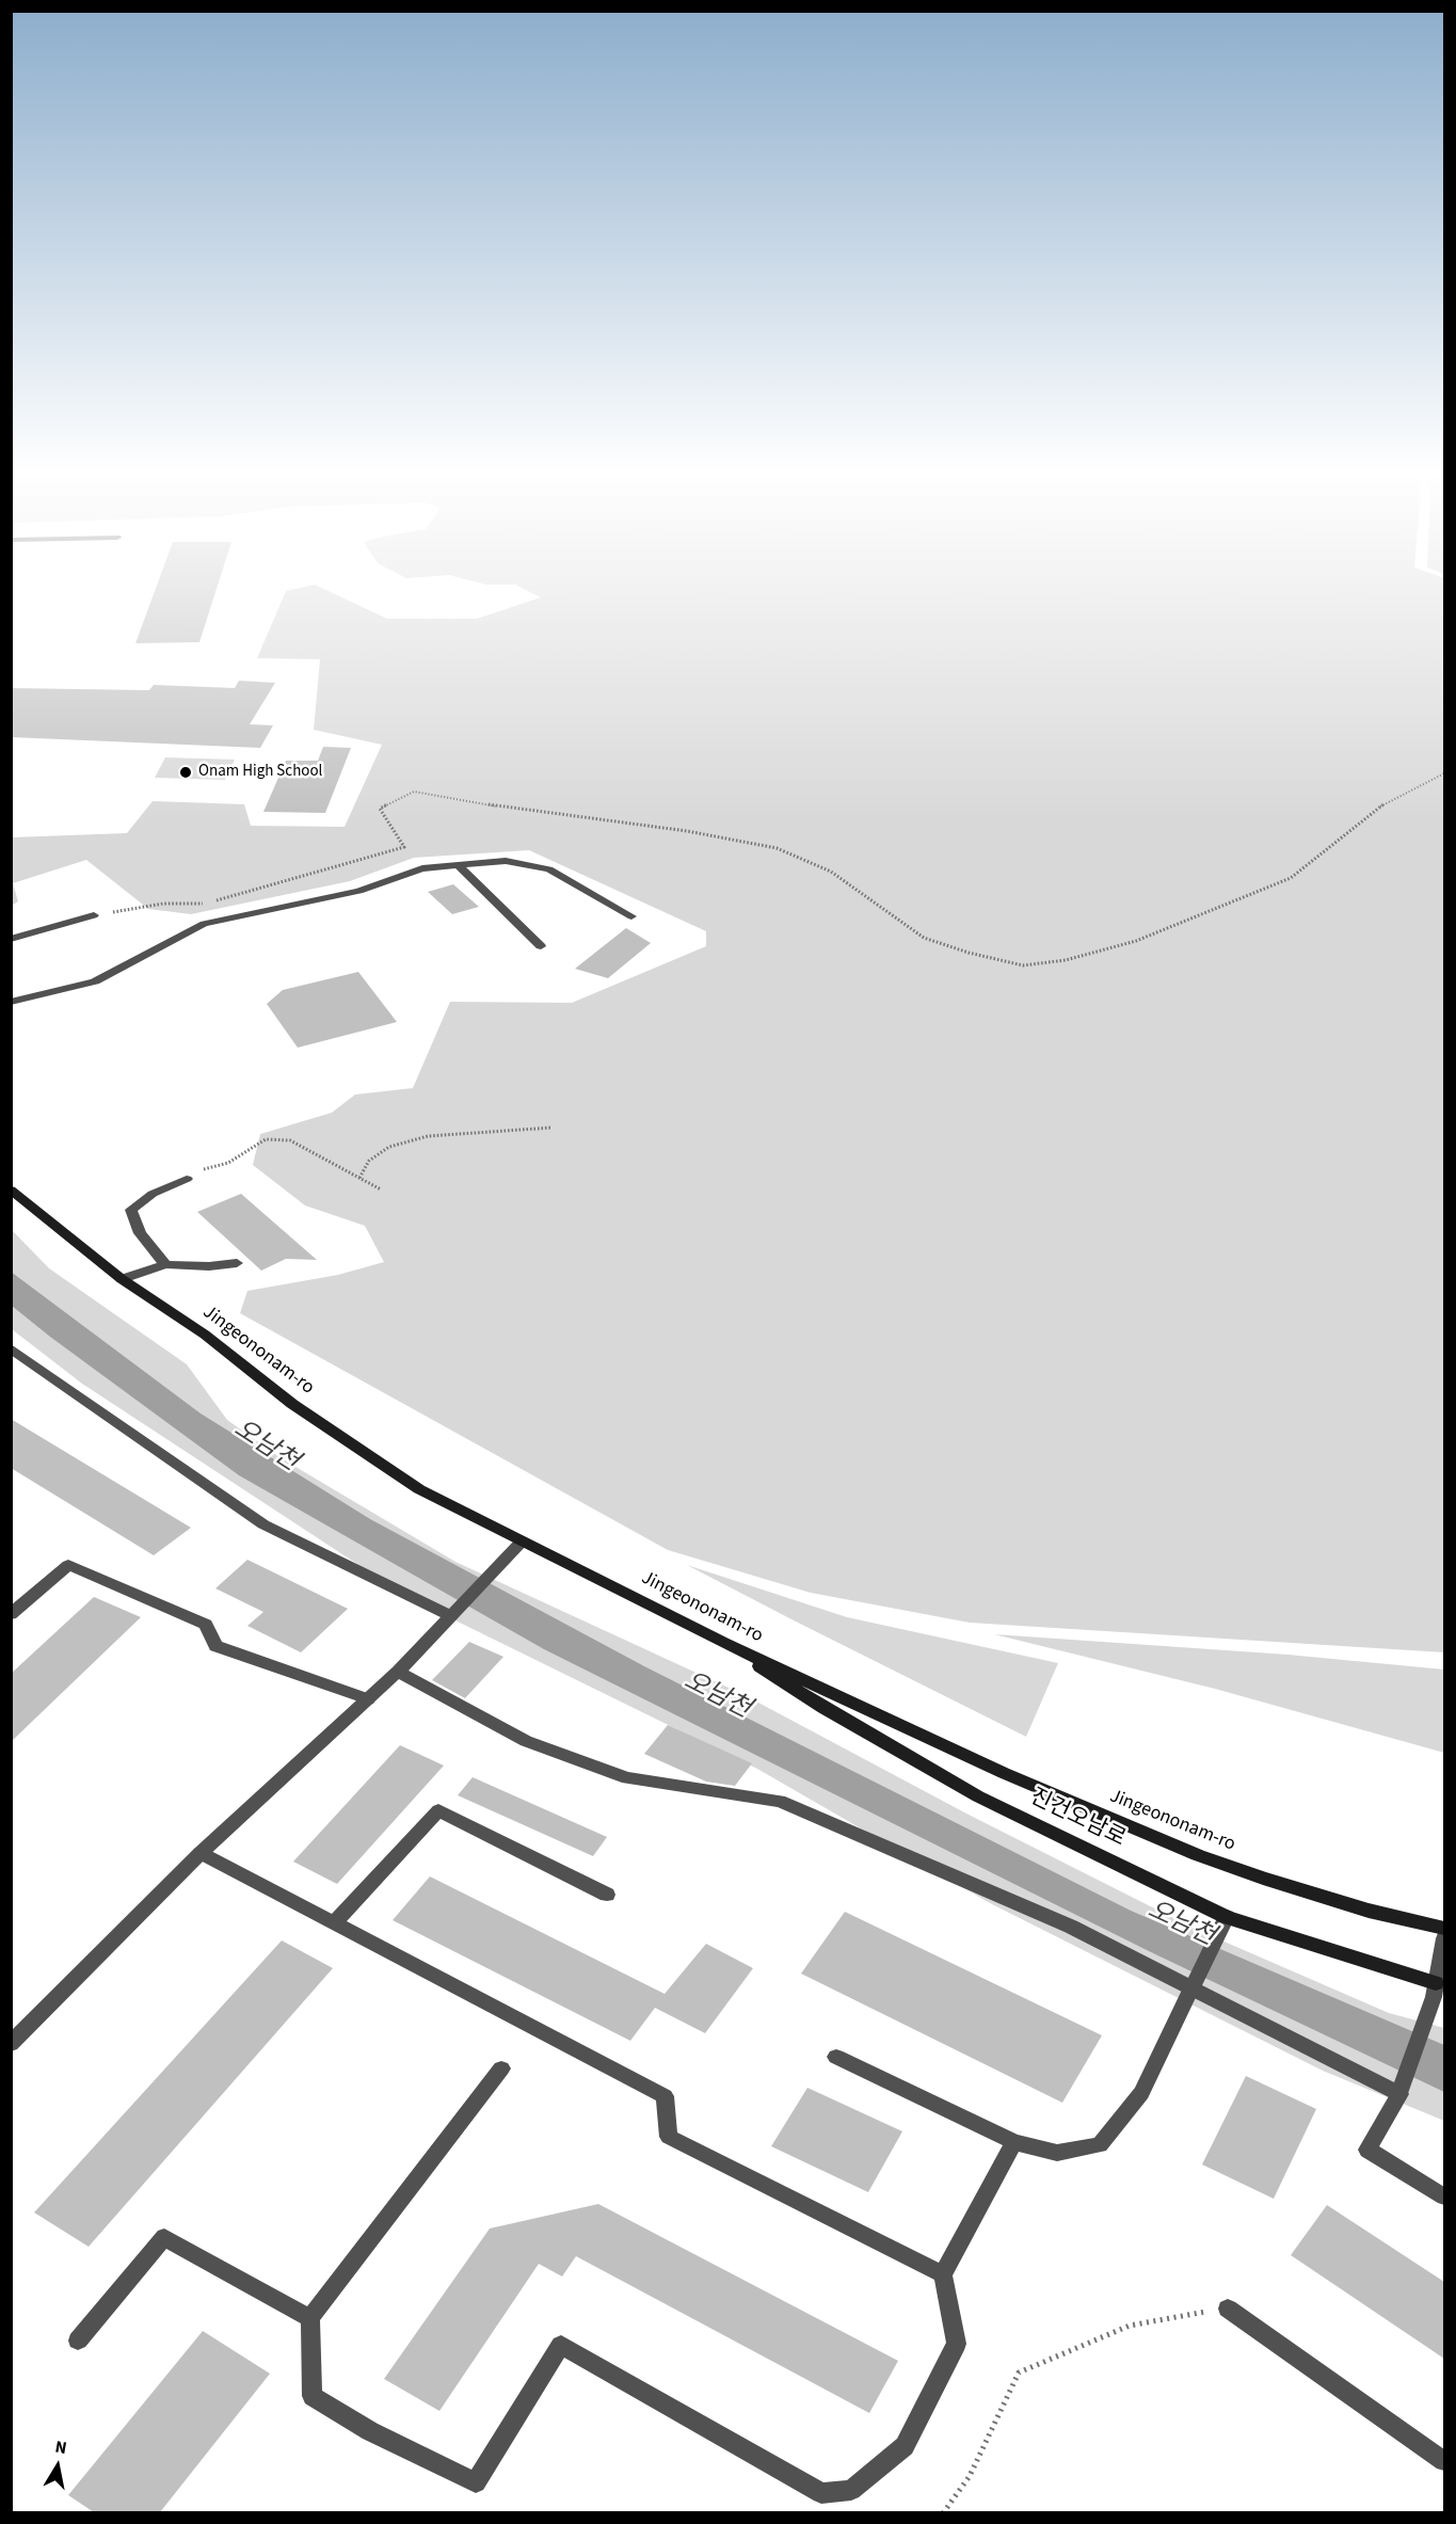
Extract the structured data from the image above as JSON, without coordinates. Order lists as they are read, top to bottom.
{
  "streets": {
    "main road": ["Jingeononam-ro", "진건오남로"]
  },
  "crossings": [
    ["Jingeononam-ro", "진건오남로"]
  ],
  "water": ["오남천"],
  "places": ["Onam High School"],
  "north": "top"
}
